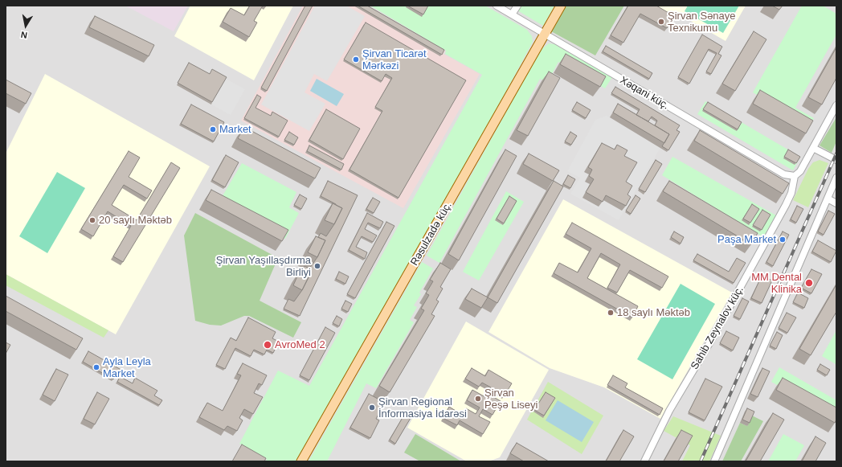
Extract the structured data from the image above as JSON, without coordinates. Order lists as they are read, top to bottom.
{
  "streets": {
    "main road": ["Rəsulzadə küç."],
    "street": ["Xəqani küç.", "Sahib Zeynalov küç."]
  },
  "crossings": [
    ["Xəqani küç.", "Rəsulzadə küç."],
    ["Xəqani küç.", "Sahib Zeynalov küç."]
  ],
  "places": [
    "Şirvan Sənaye Texnikumu",
    "Şirvan Ticarət Mərkəzi",
    "Market",
    "20 saylı Məktəb",
    "Paşa Market",
    "Şirvan Yaşıllaşdırma Birliyi",
    "MM Dental Klinika",
    "18 saylı Məktəb",
    "AvroMed 2",
    "Ayla Leyla Market",
    "Şirvan Peşə Liseyi",
    "Şirvan Regional İnformasiya İdarəsi"
  ],
  "north": "bottom"
}
